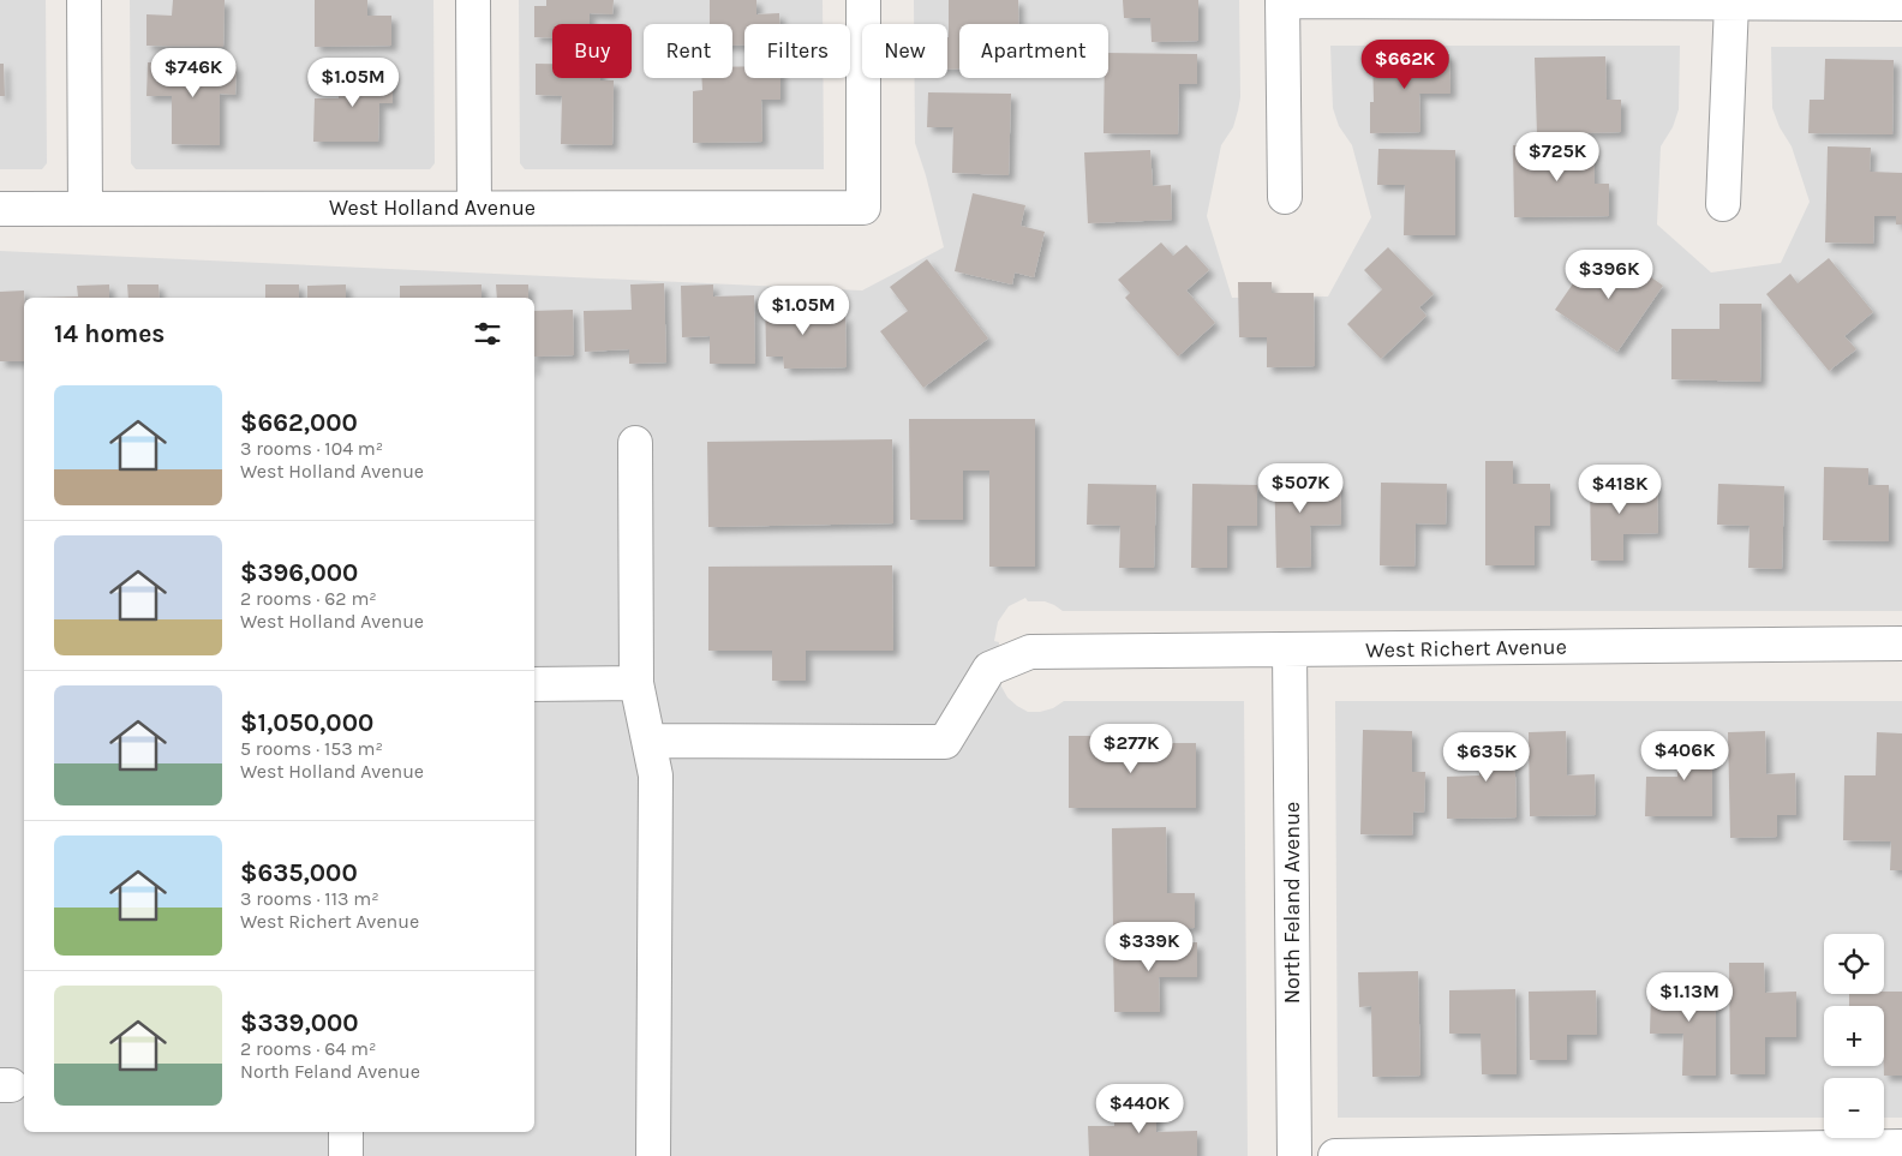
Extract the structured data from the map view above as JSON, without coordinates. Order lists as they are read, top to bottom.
{
  "streets": {
    "street": ["West Holland Avenue", "West Richert Avenue", "North Feland Avenue"]
  },
  "crossings": [
    ["West Richert Avenue", "North Feland Avenue"]
  ],
  "page": {
    "chip": [
      "Buy",
      "Rent",
      "Filters",
      "New",
      "Apartment"
    ],
    "price": [
      "$662K",
      "$746K",
      "$1.05M",
      "$725K",
      "$396K",
      "$1.05M",
      "$507K",
      "$418K",
      "$277K",
      "$406K",
      "$635K",
      "$339K",
      "$1.13M",
      "$440K"
    ],
    "heading": "14 homes",
    "list": [
      {
        "name": "$662,000",
        "note": "3 rooms · 104 m² · West Holland Avenue"
      },
      {
        "name": "$396,000",
        "note": "2 rooms · 62 m² · West Holland Avenue"
      },
      {
        "name": "$1,050,000",
        "note": "5 rooms · 153 m² · West Holland Avenue"
      },
      {
        "name": "$635,000",
        "note": "3 rooms · 113 m² · West Richert Avenue"
      },
      {
        "name": "$339,000",
        "note": "2 rooms · 64 m² · North Feland Avenue"
      }
    ],
    "map_buttons": ["+", "−"]
  }
}
